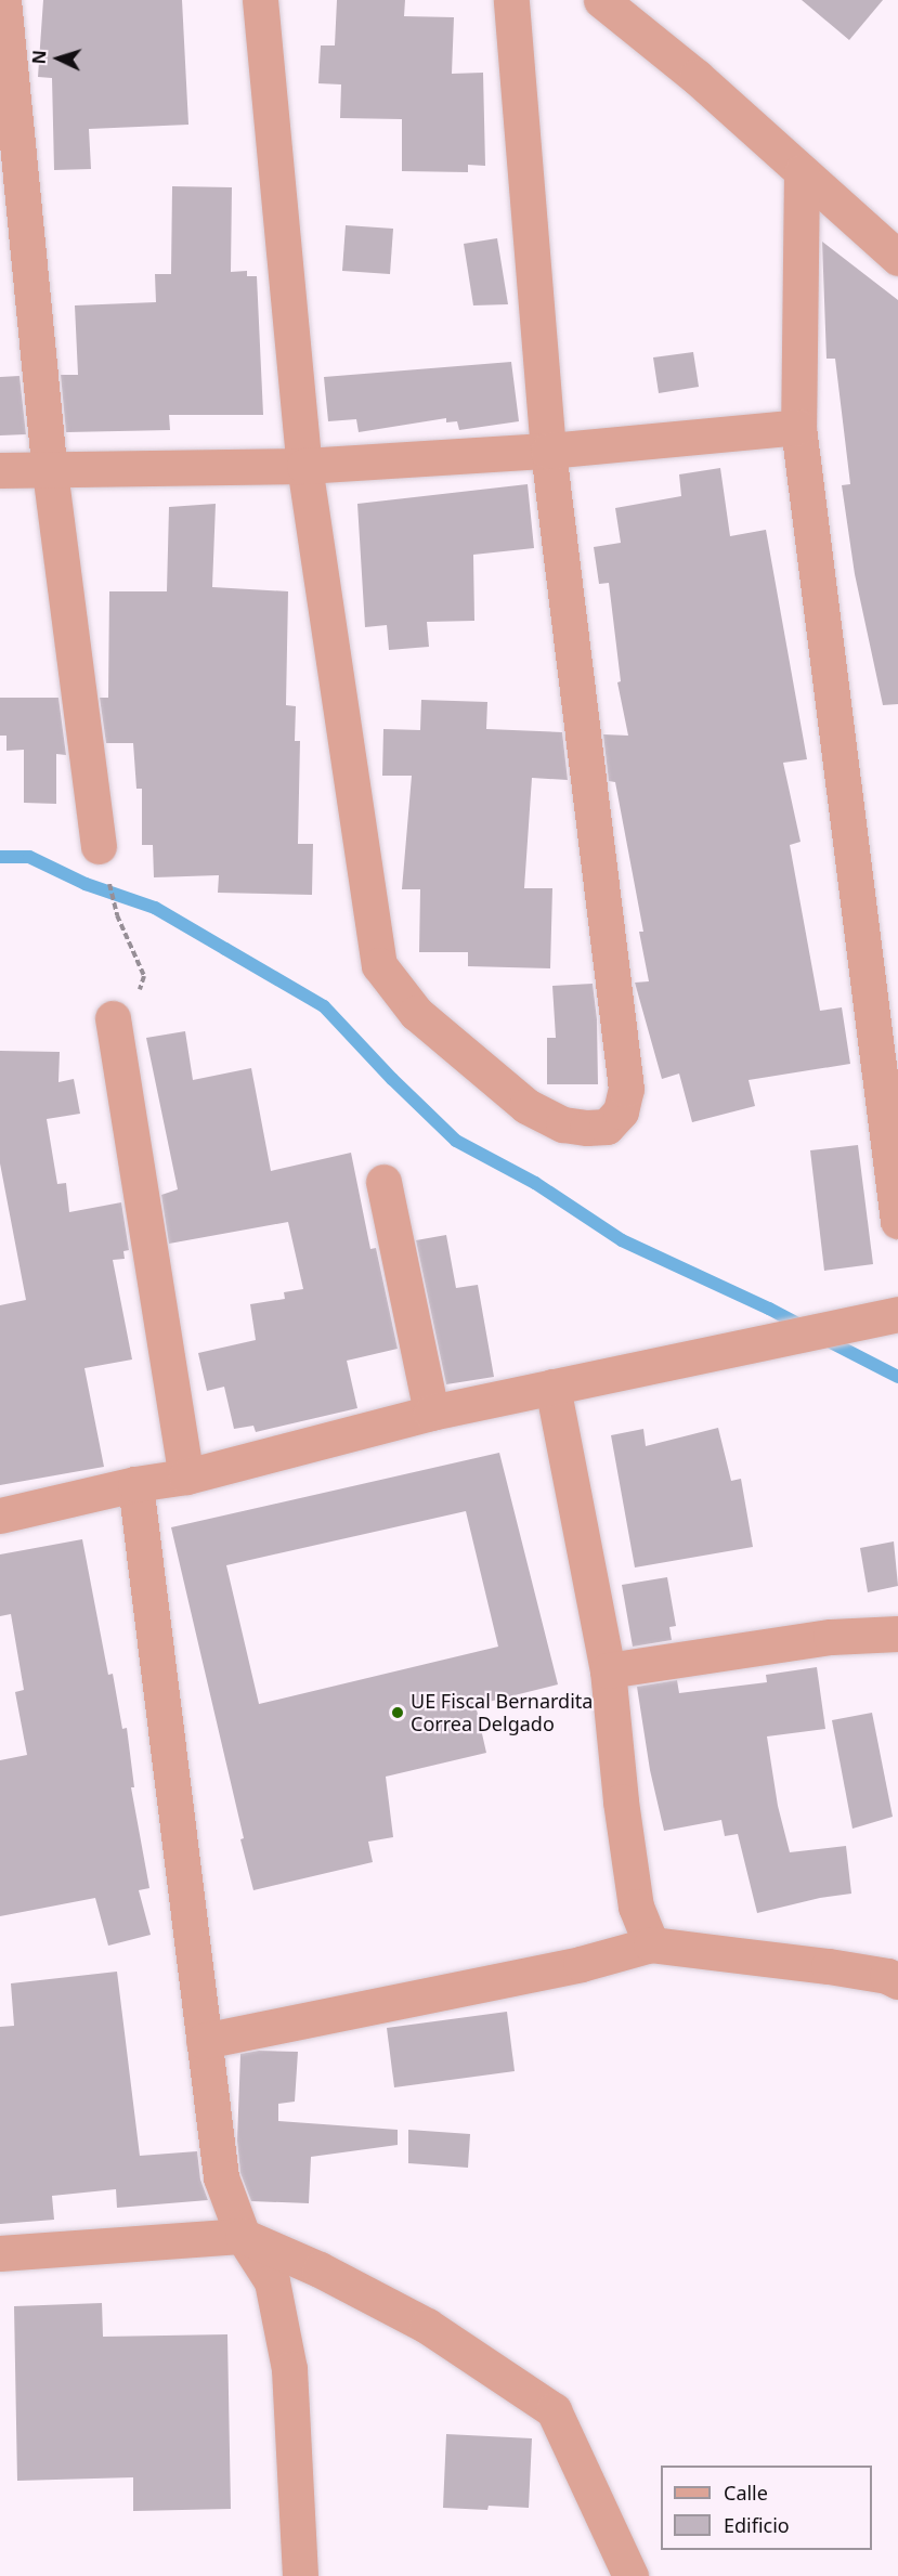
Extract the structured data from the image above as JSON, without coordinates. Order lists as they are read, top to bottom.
{
  "places": ["UE Fiscal Bernardita Correa Delgado"],
  "legend": ["Calle", "Edificio"],
  "north": "left"
}
